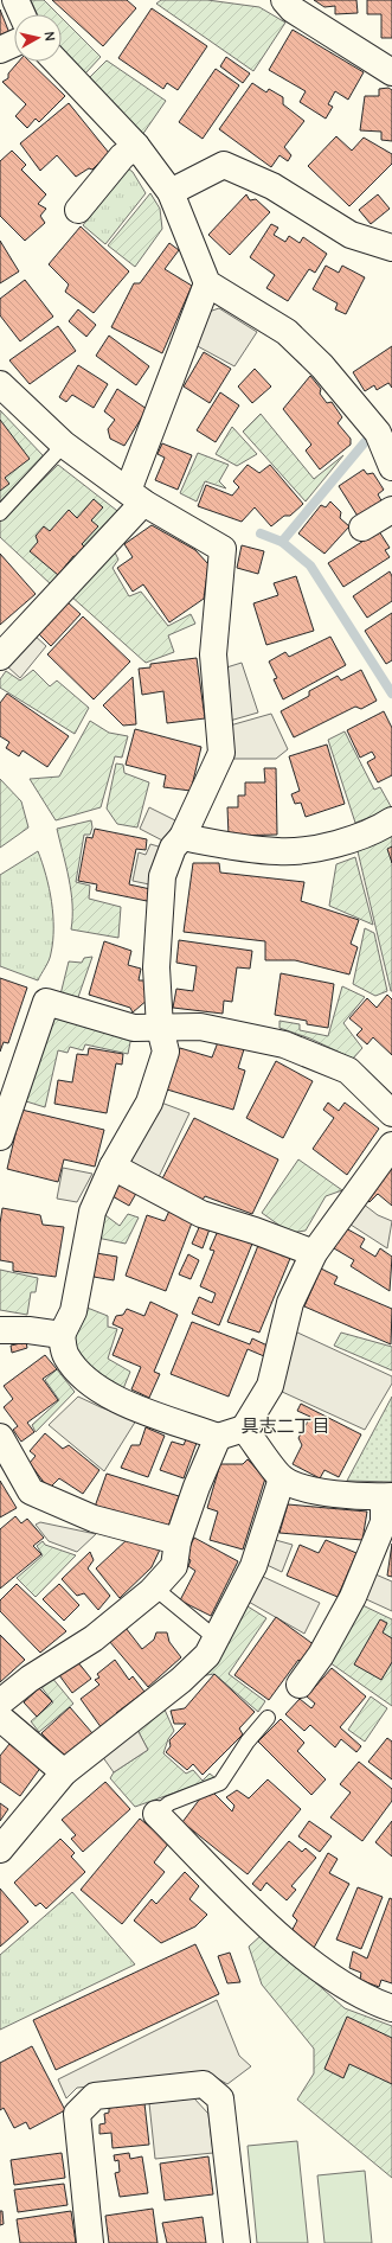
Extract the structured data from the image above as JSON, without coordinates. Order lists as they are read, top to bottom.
{
  "districts": ["具志二丁目"],
  "north": "right"
}
